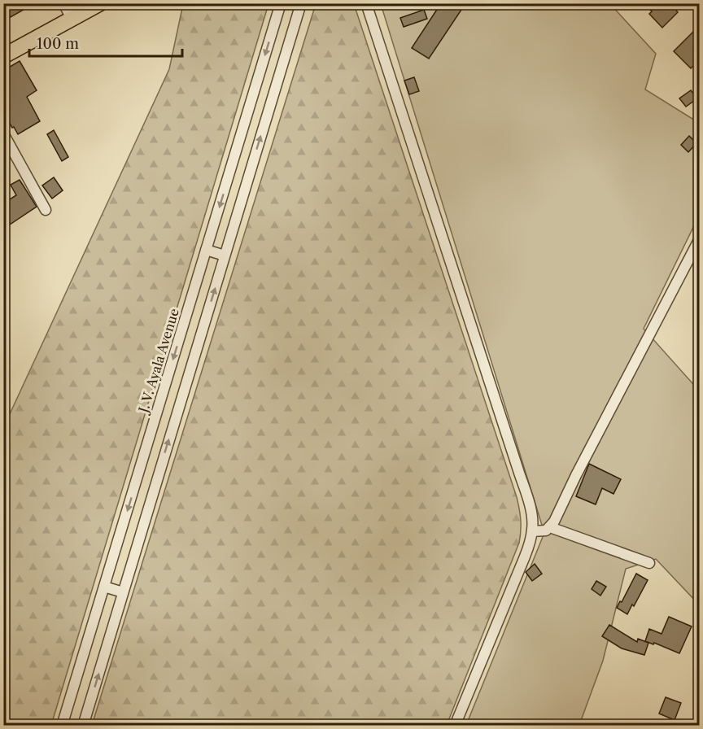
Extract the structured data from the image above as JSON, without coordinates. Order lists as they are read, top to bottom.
{
  "streets": {
    "street": ["J. V. Ayala Avenue"]
  },
  "scale_bar": "100 m"
}
